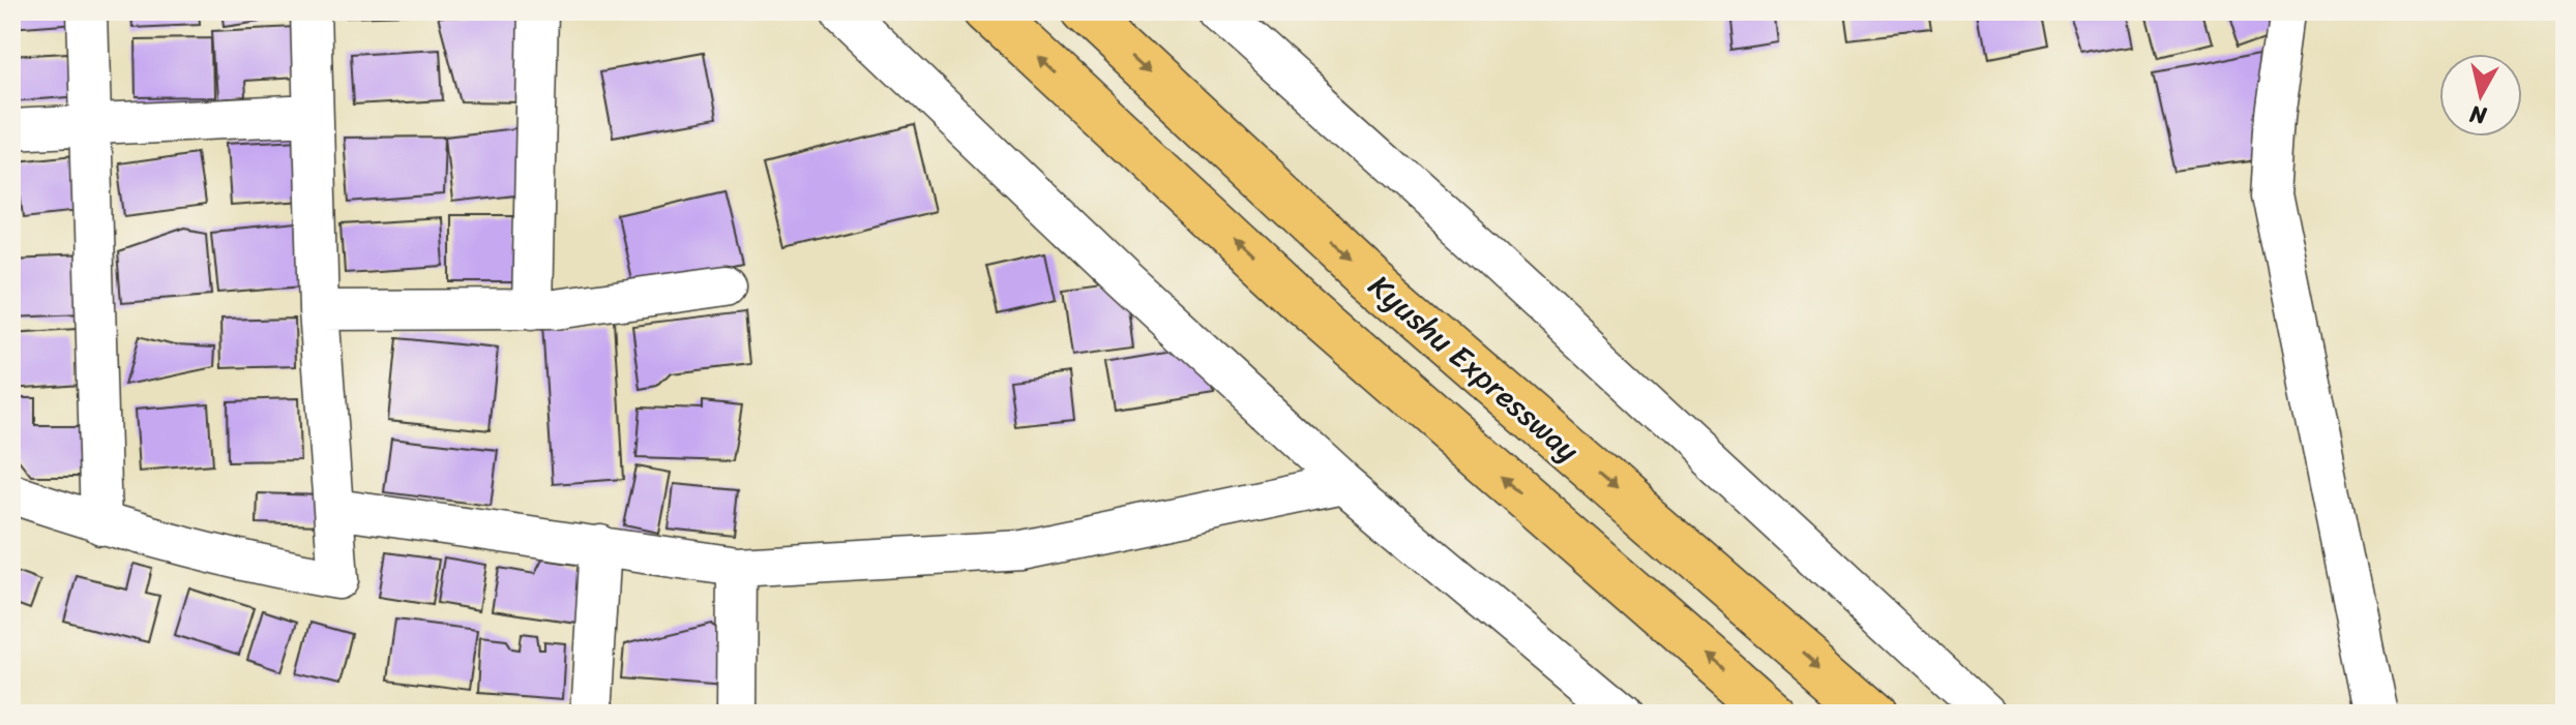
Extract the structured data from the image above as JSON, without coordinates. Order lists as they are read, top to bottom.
{
  "streets": {
    "highway": ["Kyushu Expressway"]
  },
  "north": "bottom"
}
